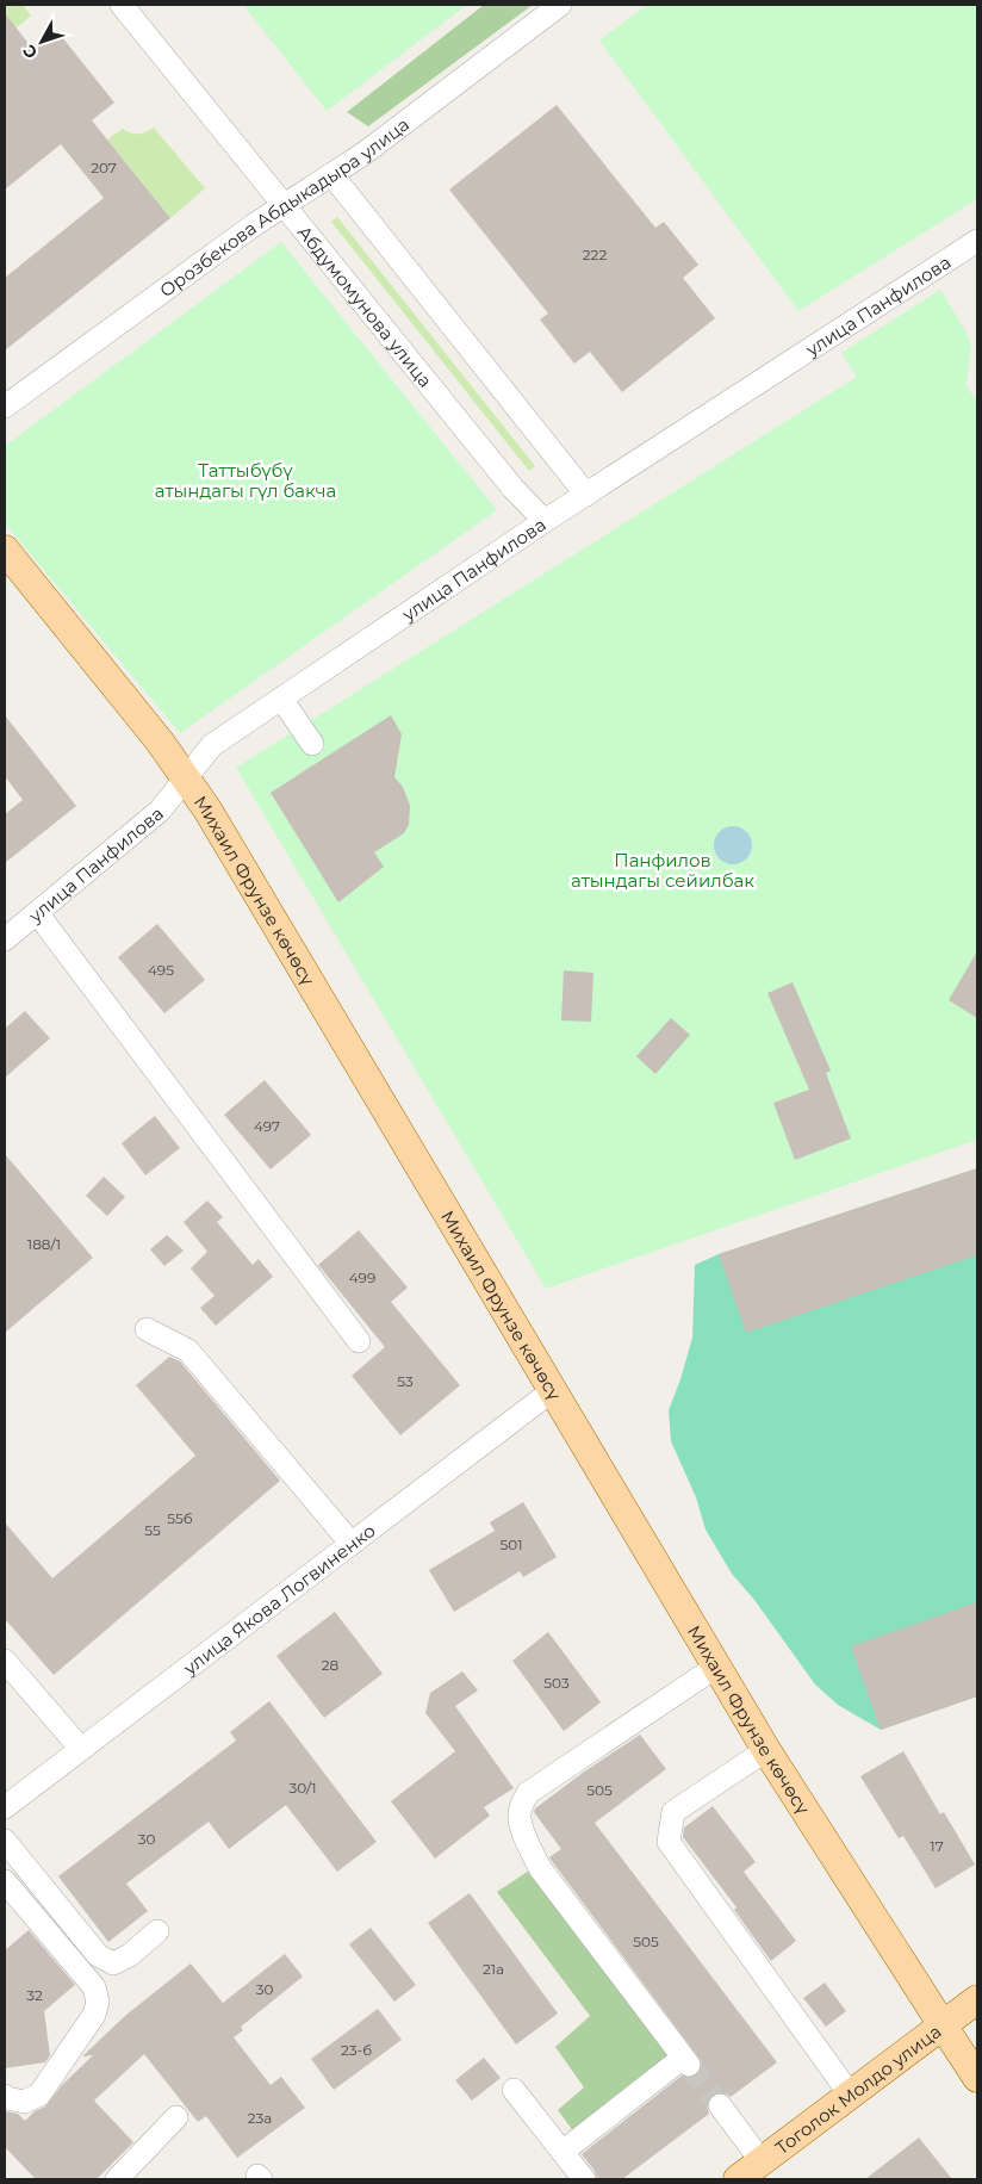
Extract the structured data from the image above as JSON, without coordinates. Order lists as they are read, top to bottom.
{
  "streets": {
    "main road": ["Михаил Фрунзе көчөсү", "Тоголок Молдо улица"],
    "street": [
      "Орозбекова Абдыкадыра улица",
      "Абдумомунова улица",
      "улица Панфилова",
      "улица Якова Логвиненко"
    ]
  },
  "crossings": [
    ["Орозбекова Абдыкадыра улица", "Абдумомунова улица"],
    ["Абдумомунова улица", "улица Панфилова"],
    ["улица Панфилова", "Михаил Фрунзе көчөсү"],
    ["Михаил Фрунзе көчөсү", "улица Якова Логвиненко"],
    ["Михаил Фрунзе көчөсү", "Тоголок Молдо улица"]
  ],
  "parks": ["Таттыбүбү атындагы гүл бакча", "Панфилов атындагы сейилбак"],
  "house_numbers": [
    "207",
    "222",
    "495",
    "497",
    "188/1",
    "499",
    "53",
    "55б",
    "55",
    "501",
    "28",
    "503",
    "30/1",
    "505",
    "30",
    "17",
    "505",
    "21а",
    "30",
    "32",
    "23-б",
    "23а"
  ],
  "north": "bottom left"
}
